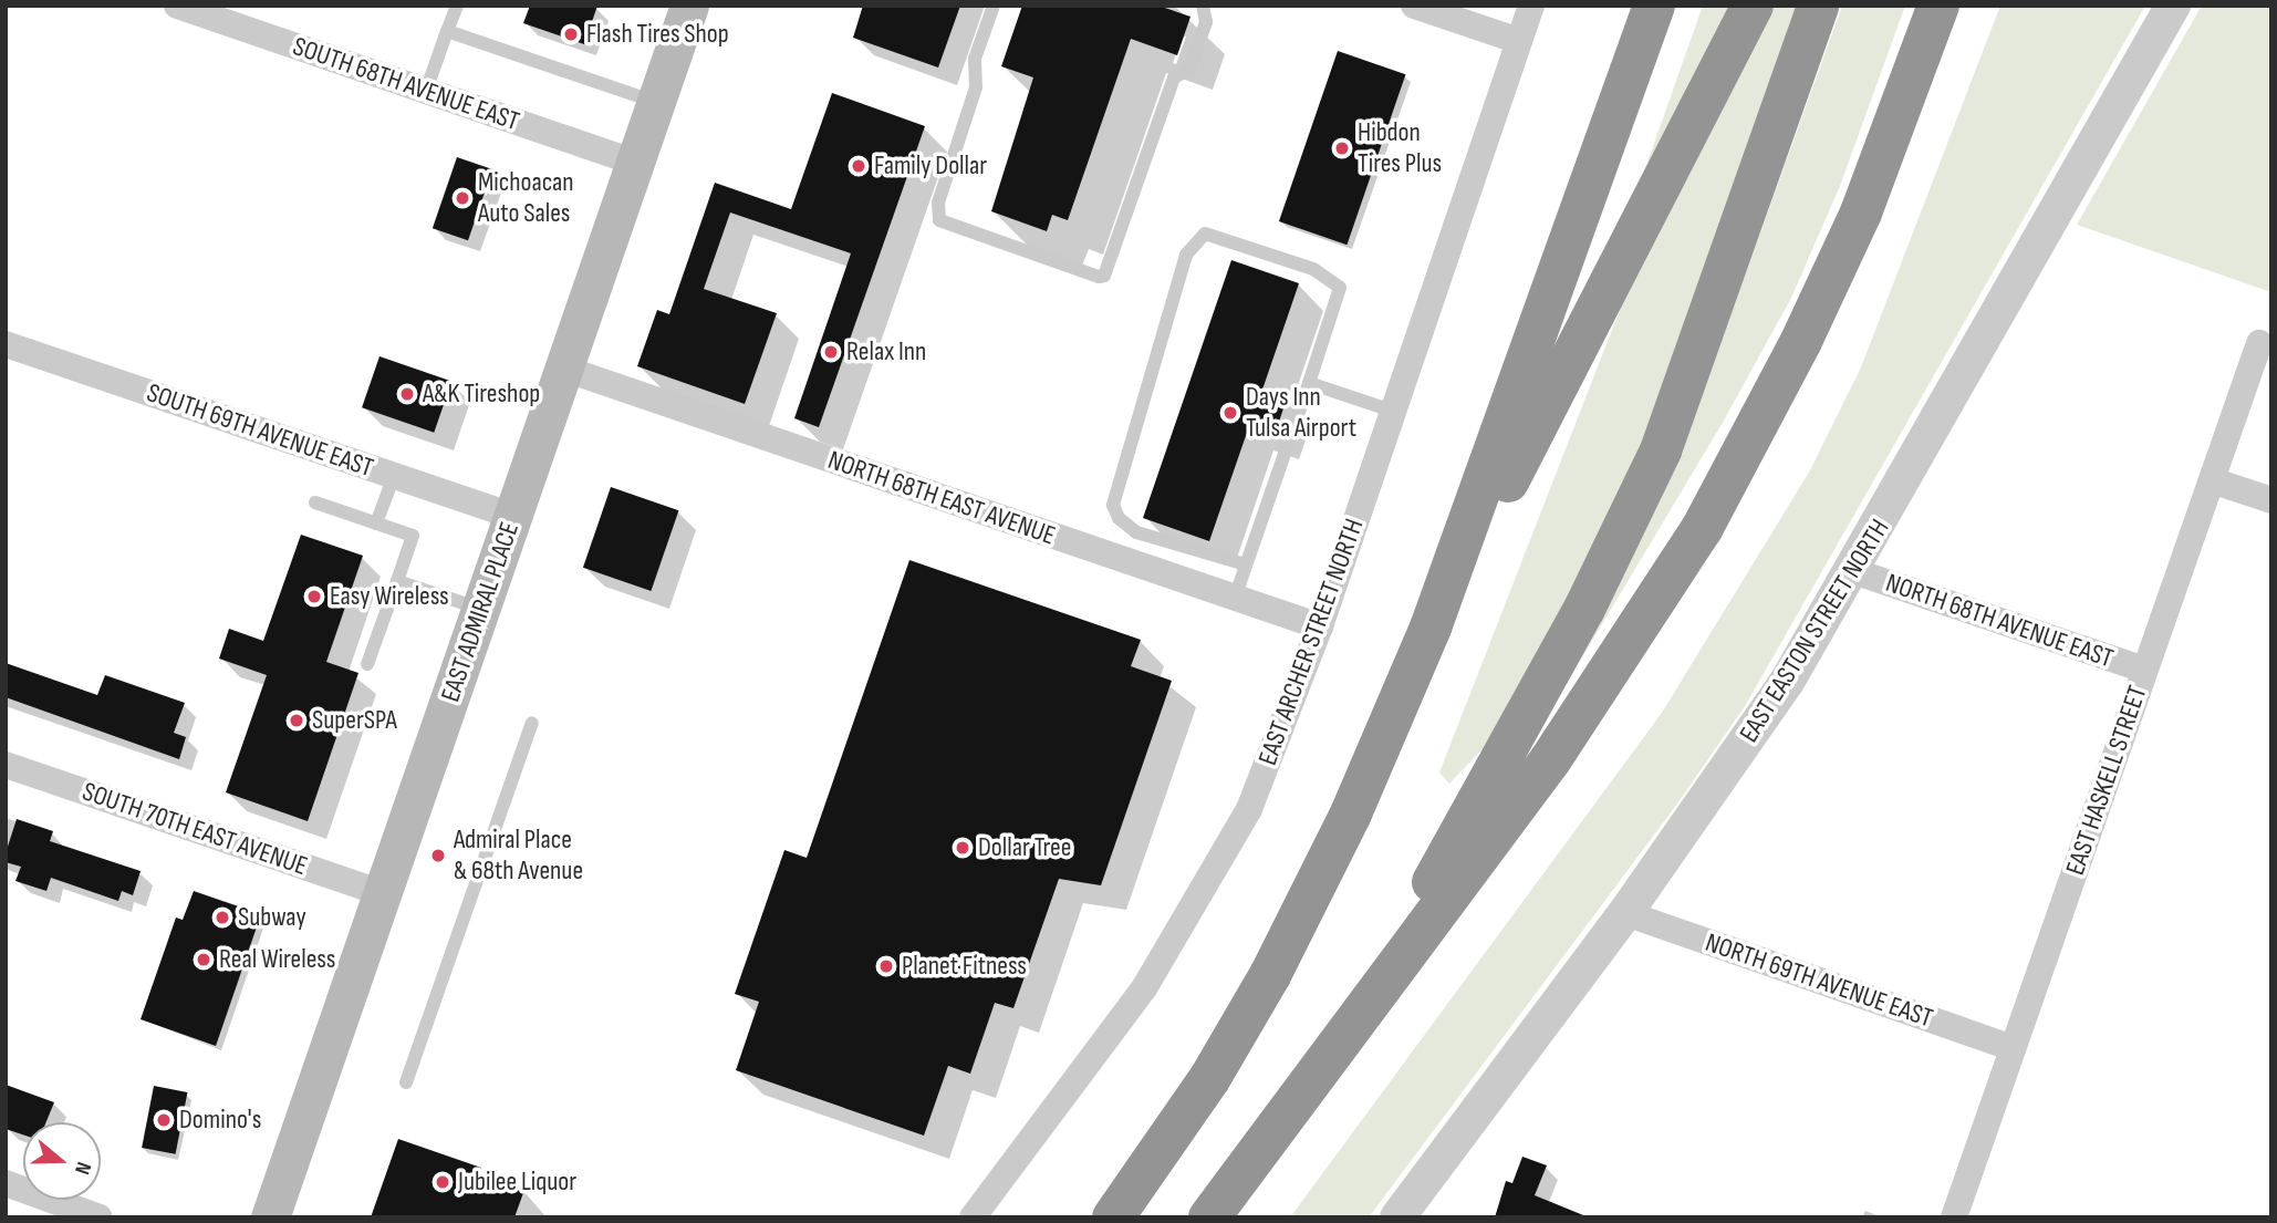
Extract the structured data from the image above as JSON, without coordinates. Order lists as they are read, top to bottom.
{
  "streets": {
    "main road": ["EAST ADMIRAL PLACE"],
    "street": [
      "SOUTH 68TH AVENUE EAST",
      "SOUTH 69TH AVENUE EAST",
      "NORTH 68TH EAST AVENUE",
      "NORTH 68TH AVENUE EAST",
      "EAST EASTON STREET NORTH",
      "EAST ARCHER STREET NORTH",
      "EAST HASKELL STREET",
      "SOUTH 70TH EAST AVENUE",
      "NORTH 69TH AVENUE EAST"
    ]
  },
  "crossings": [
    ["SOUTH 68TH AVENUE EAST", "EAST ADMIRAL PLACE"],
    ["SOUTH 69TH AVENUE EAST", "EAST ADMIRAL PLACE"],
    ["NORTH 68TH EAST AVENUE", "EAST ADMIRAL PLACE"],
    ["NORTH 68TH EAST AVENUE", "EAST ARCHER STREET NORTH"],
    ["EAST ADMIRAL PLACE", "SOUTH 70TH EAST AVENUE"],
    ["NORTH 68TH AVENUE EAST", "EAST EASTON STREET NORTH"],
    ["NORTH 68TH AVENUE EAST", "EAST HASKELL STREET"],
    ["EAST EASTON STREET NORTH", "NORTH 69TH AVENUE EAST"],
    ["EAST HASKELL STREET", "NORTH 69TH AVENUE EAST"]
  ],
  "places": [
    "Flash Tires Shop",
    "Hibdon Tires Plus",
    "Family Dollar",
    "Michoacan Auto Sales",
    "Relax Inn",
    "A&K Tireshop",
    "Days Inn Tulsa Airport",
    "Easy Wireless",
    "SuperSPA",
    "Dollar Tree",
    "Admiral Place & 68th Avenue",
    "Subway",
    "Real Wireless",
    "Planet Fitness",
    "Domino's",
    "Jubilee Liquor"
  ],
  "north": "right"
}
